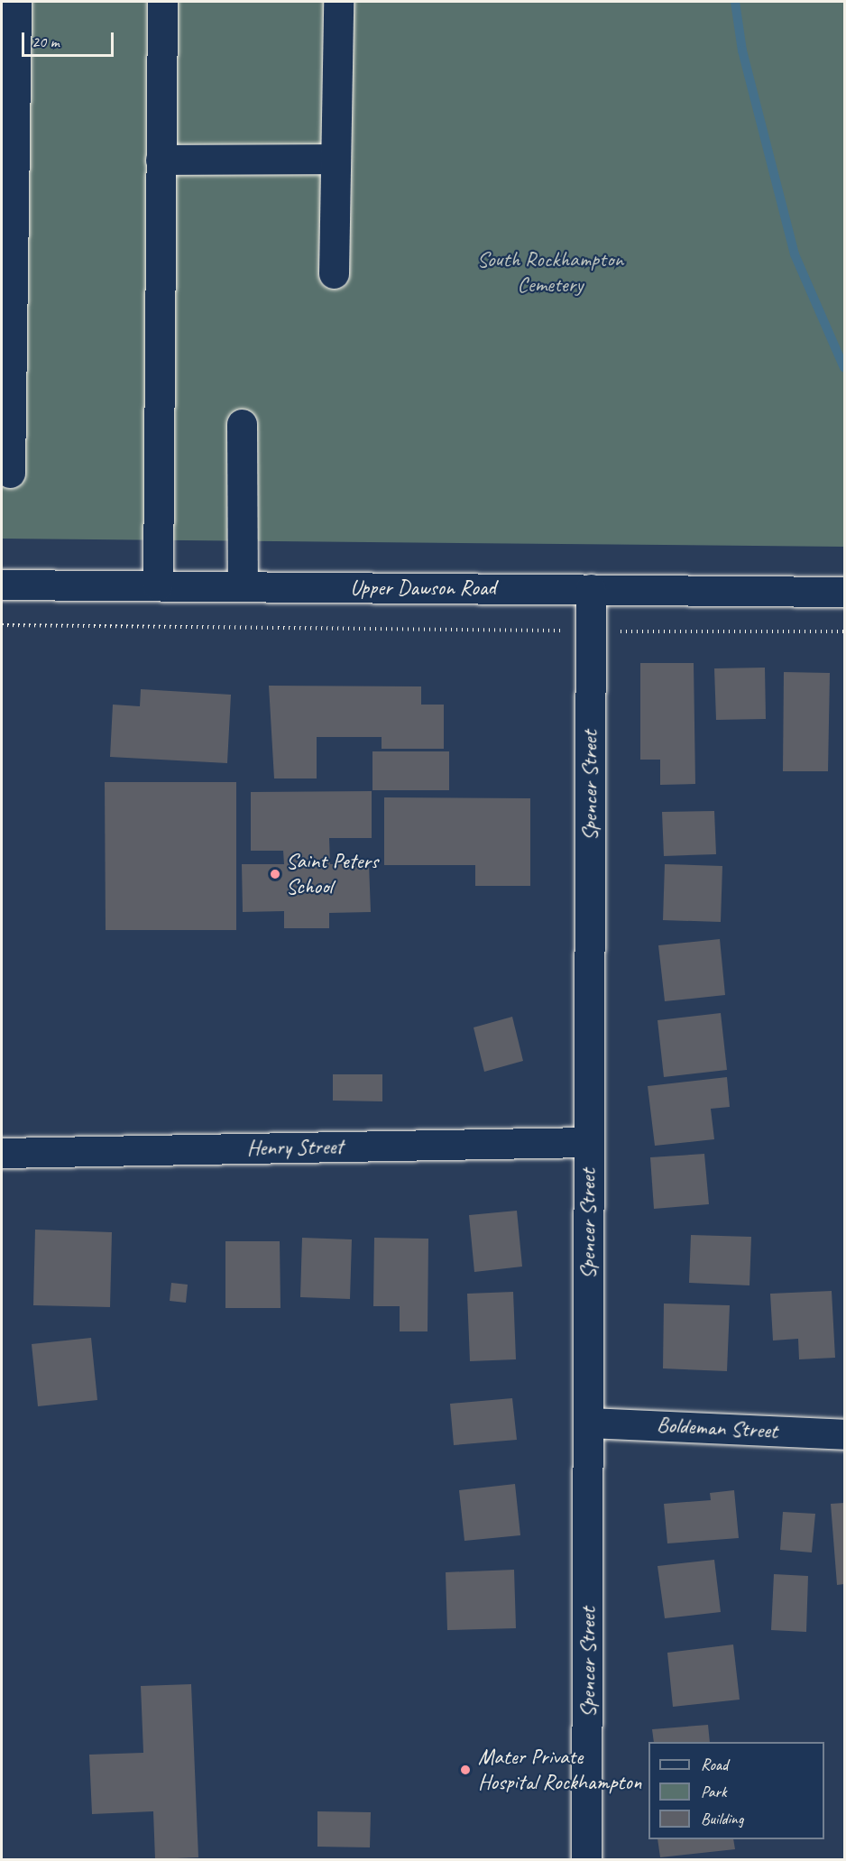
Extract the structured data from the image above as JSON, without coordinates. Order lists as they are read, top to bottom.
{
  "streets": {
    "street": [
      "Upper Dawson Road",
      "Spencer Street",
      "Henry Street",
      "Boldeman Street"
    ]
  },
  "crossings": [
    ["Upper Dawson Road", "Spencer Street"],
    ["Spencer Street", "Henry Street"],
    ["Spencer Street", "Boldeman Street"]
  ],
  "parks": ["South Rockhampton Cemetery"],
  "places": ["Saint Peters School", "Mater Private Hospital Rockhampton"],
  "legend": ["Road", "Park", "Building"],
  "scale_bar": "20 m"
}
